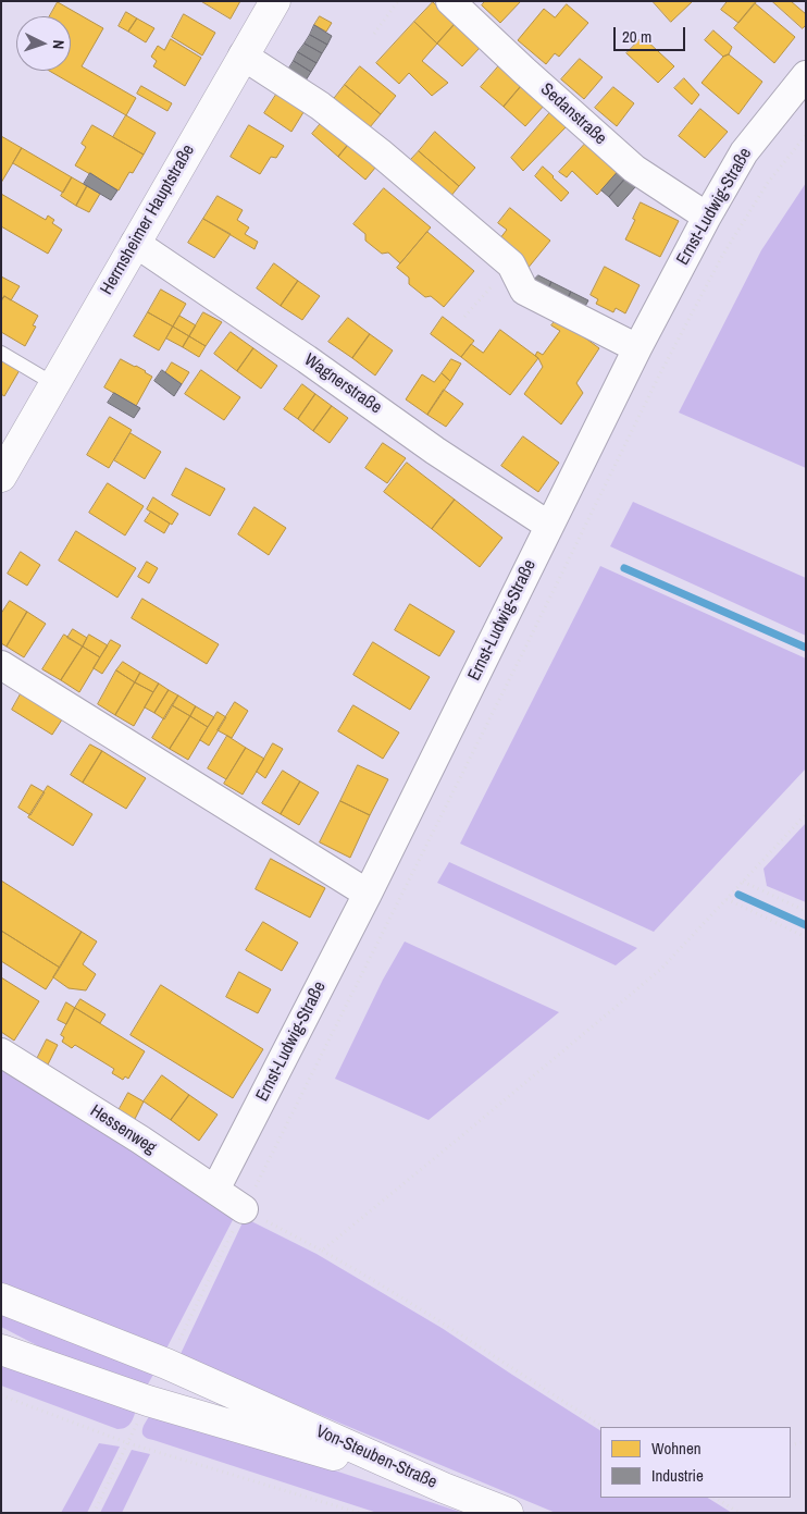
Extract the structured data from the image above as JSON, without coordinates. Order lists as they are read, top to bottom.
{
  "streets": {
    "street": [
      "Sedanstraße",
      "Ernst-Ludwig-Straße",
      "Herrnsheimer Hauptstraße",
      "Wagnerstraße",
      "Hessenweg",
      "Von-Steuben-Straße"
    ]
  },
  "crossings": [
    ["Sedanstraße", "Ernst-Ludwig-Straße"],
    ["Ernst-Ludwig-Straße", "Wagnerstraße"],
    ["Ernst-Ludwig-Straße", "Hessenweg"],
    ["Herrnsheimer Hauptstraße", "Wagnerstraße"]
  ],
  "legend": ["Wohnen", "Industrie"],
  "scale_bar": "20 m",
  "north": "right"
}
